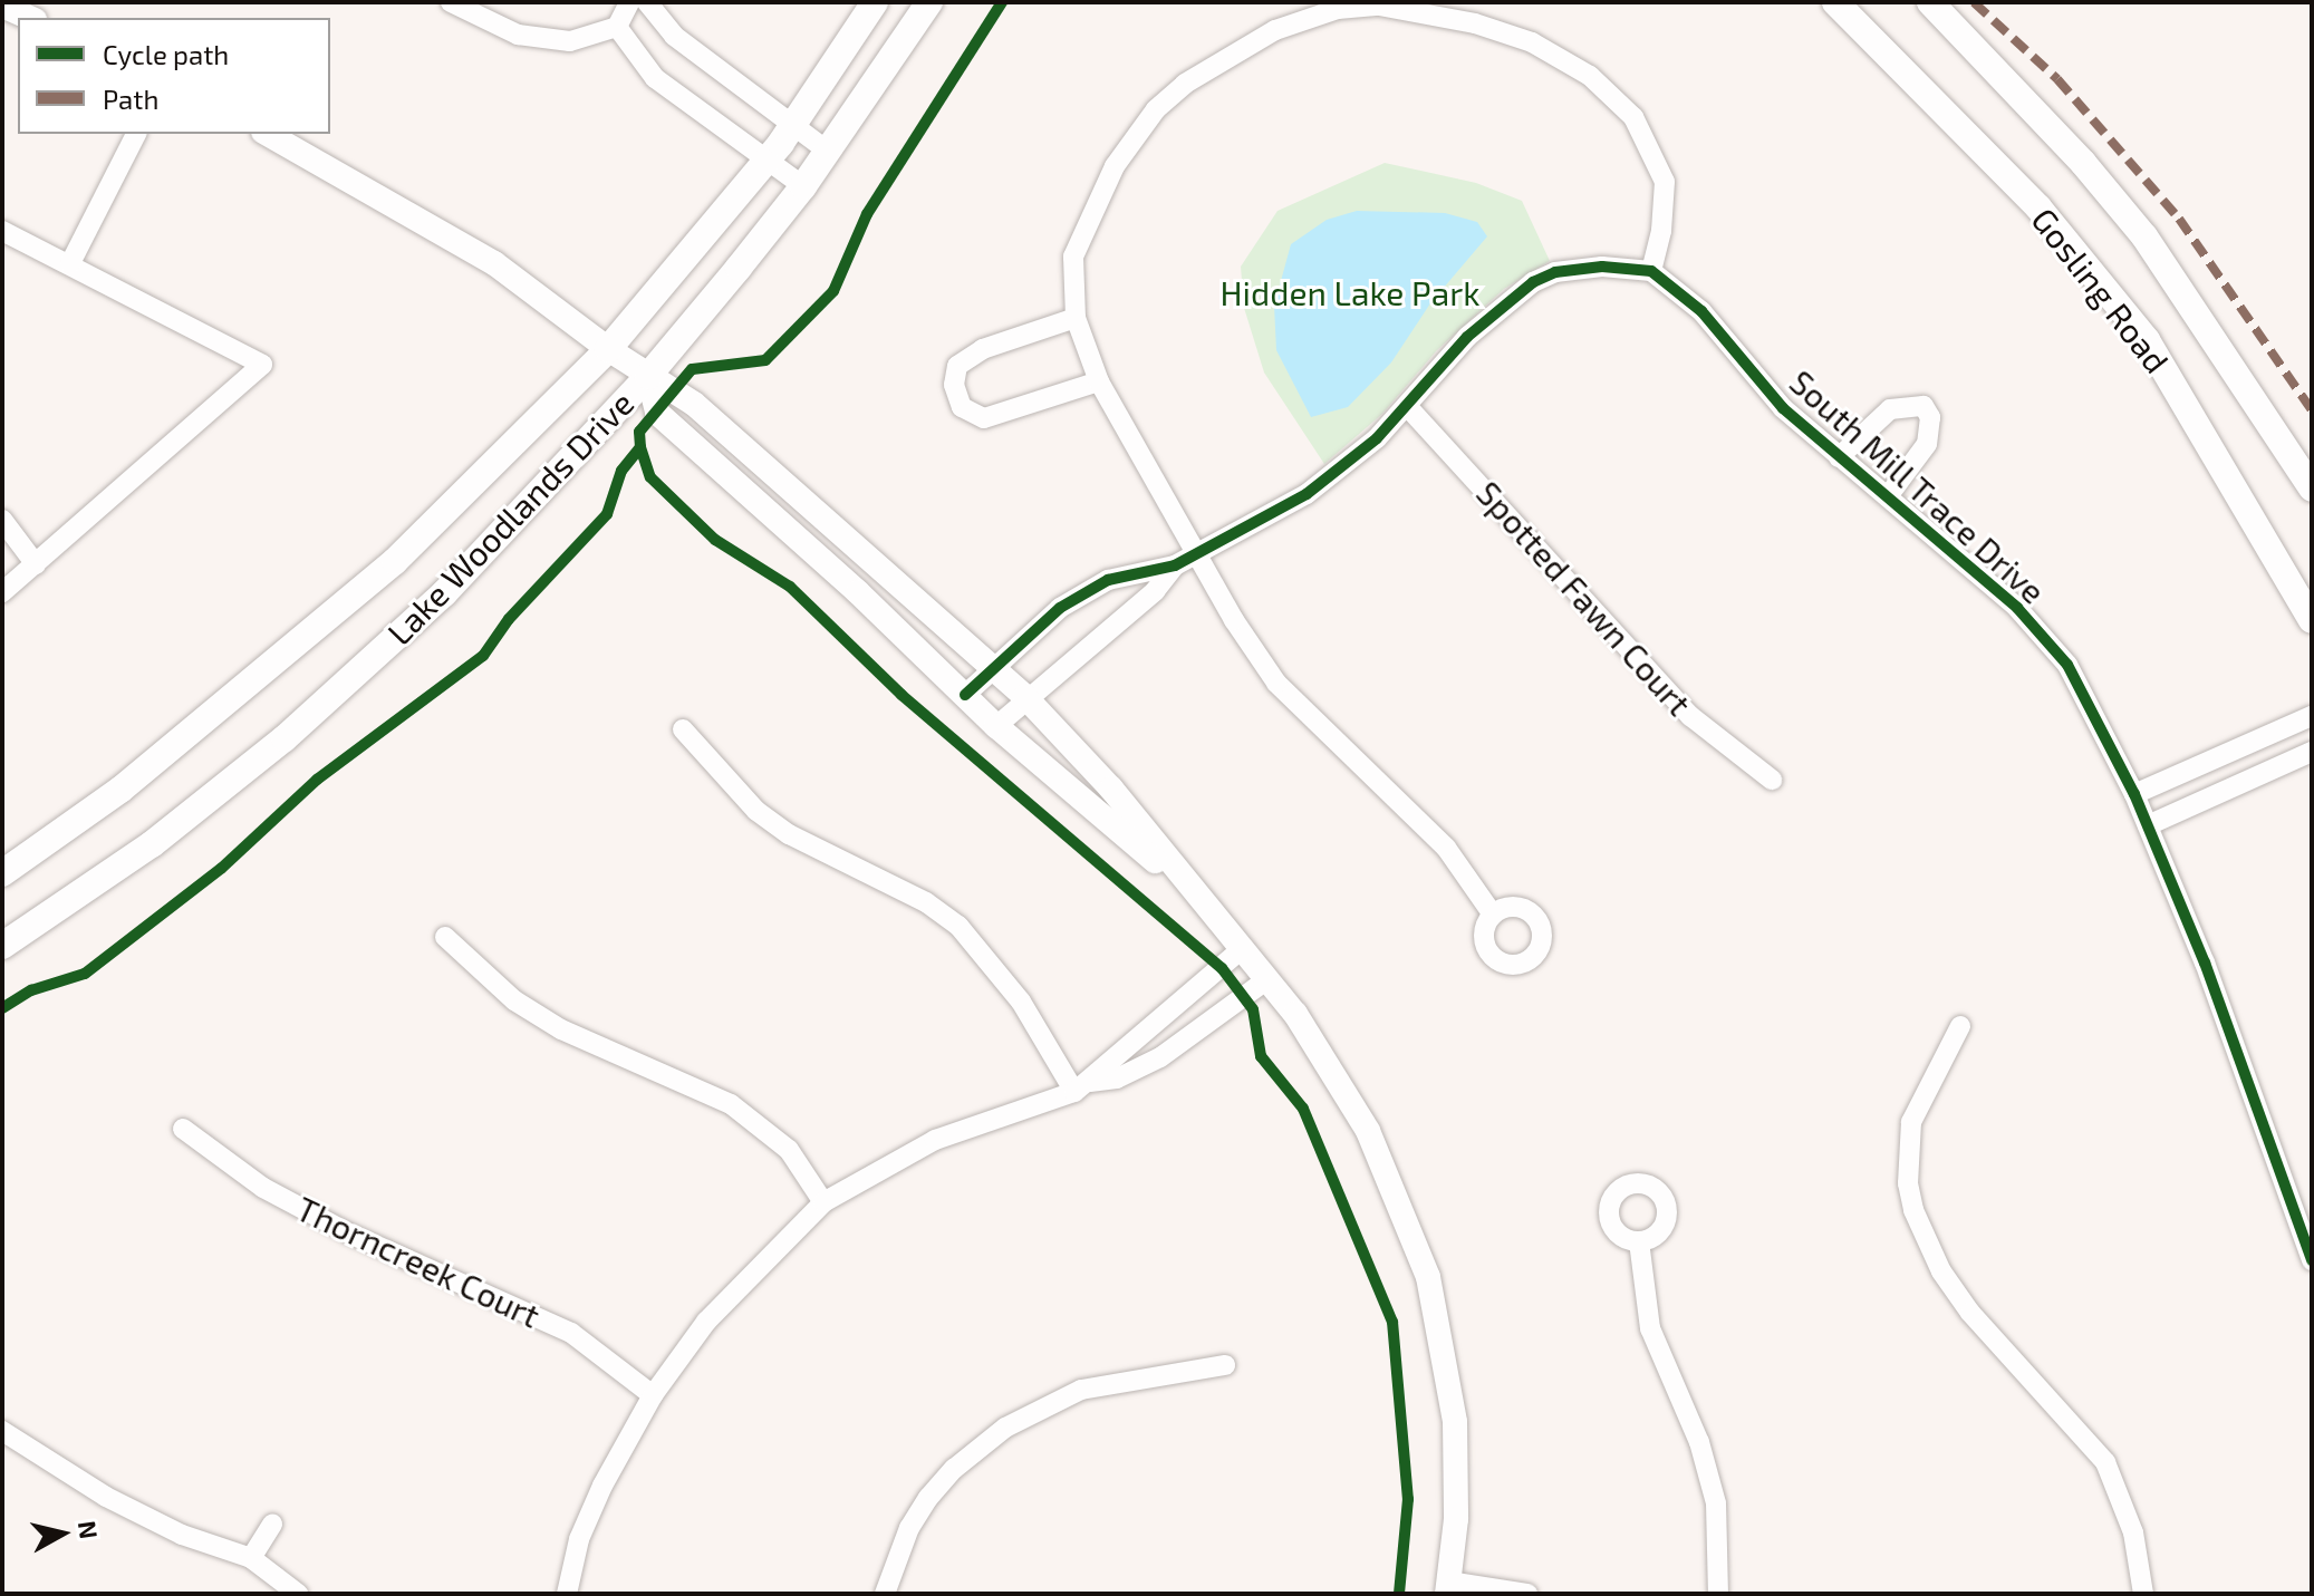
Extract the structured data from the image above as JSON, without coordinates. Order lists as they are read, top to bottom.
{
  "streets": {
    "main road": ["Gosling Road", "Lake Woodlands Drive"],
    "street": ["South Mill Trace Drive", "Spotted Fawn Court", "Thorncreek Court"]
  },
  "parks": ["Hidden Lake Park"],
  "legend": ["Cycle path", "Path"],
  "north": "right"
}
